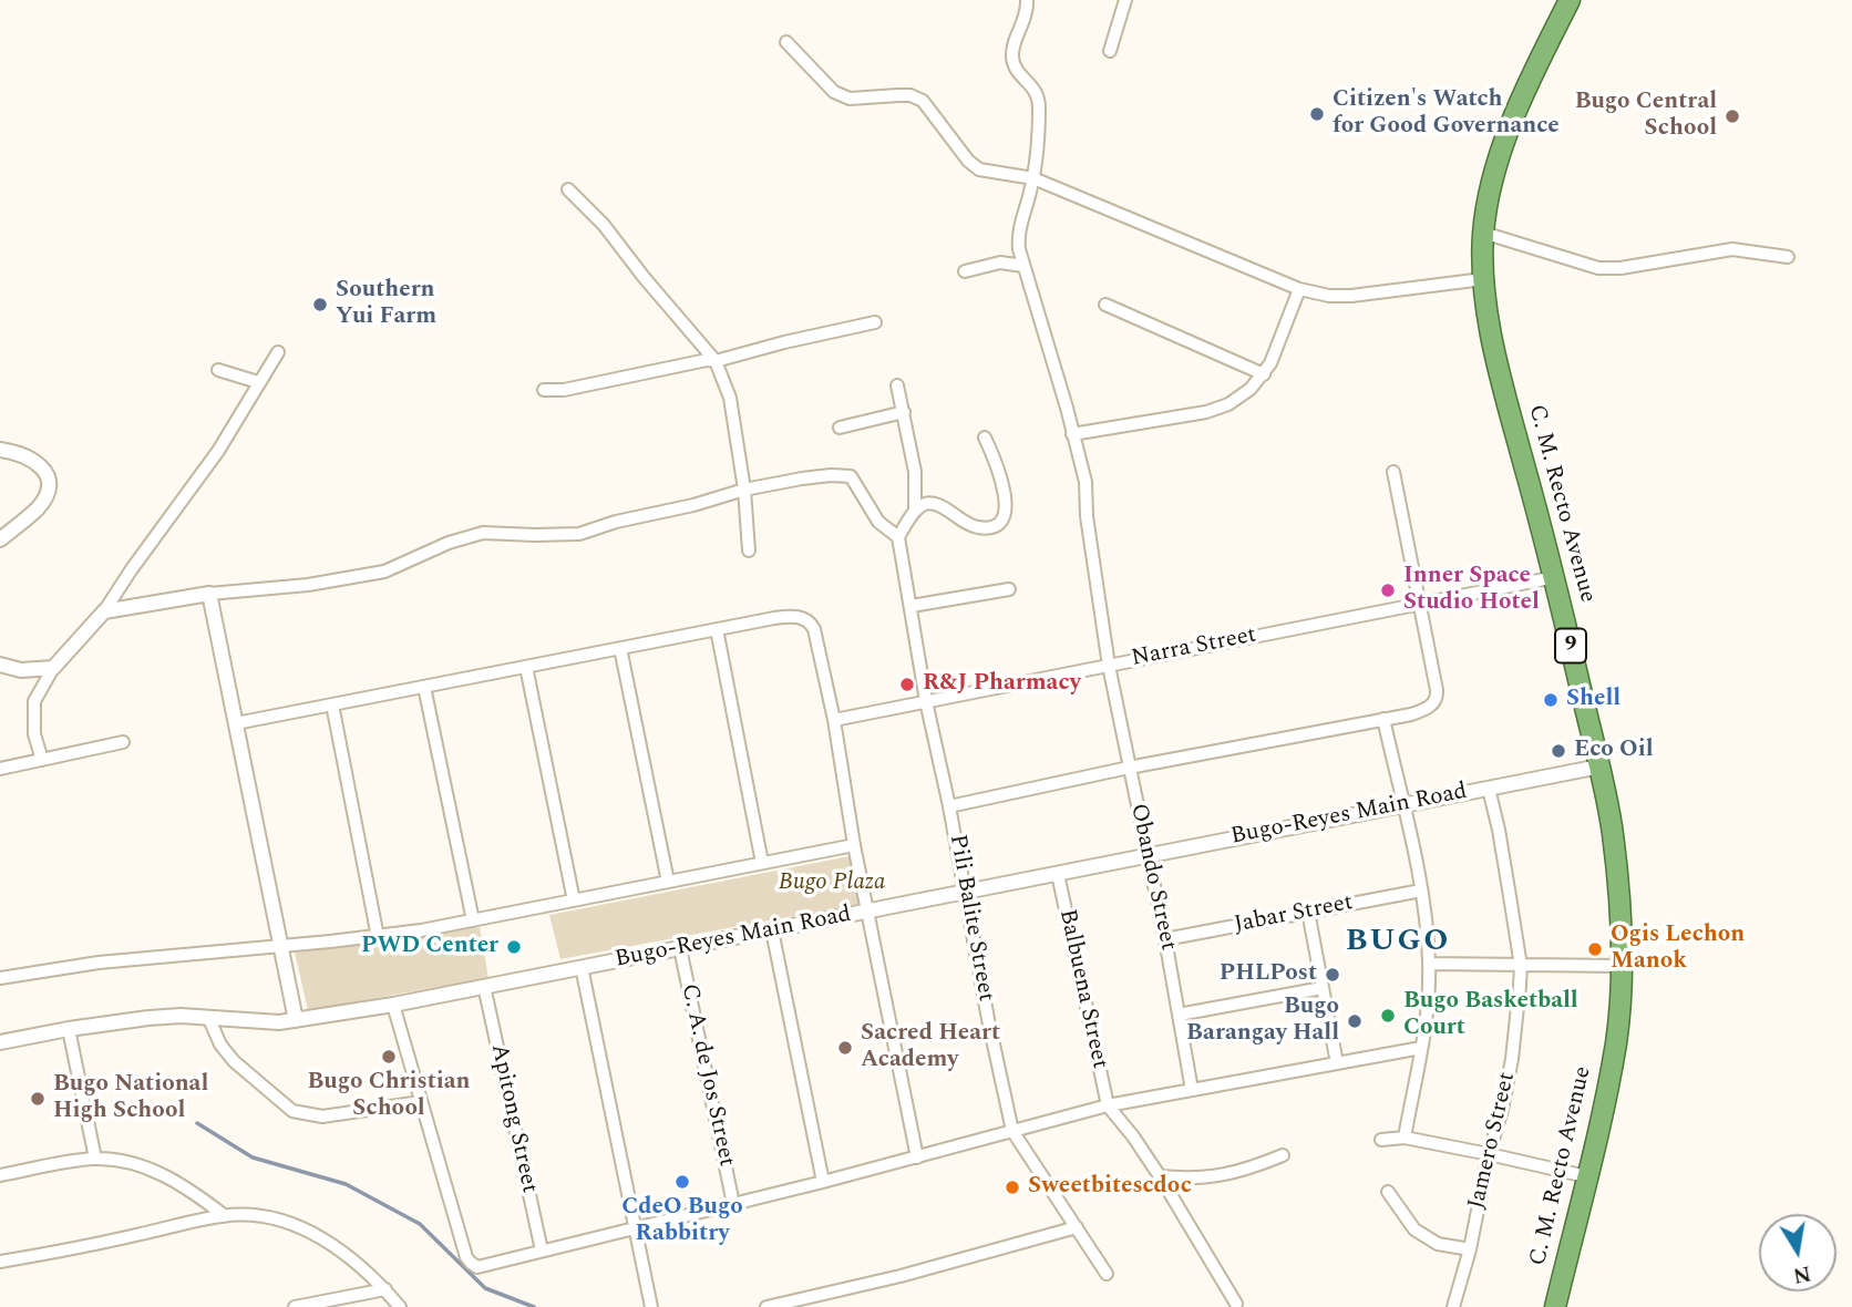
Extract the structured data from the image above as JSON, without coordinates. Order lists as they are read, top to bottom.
{
  "streets": {
    "highway": ["C. M. Recto Avenue", "9"],
    "street": [
      "Narra Street",
      "Bugo-Reyes Main Road",
      "Obando Street",
      "Jabar Street",
      "Pili Balite Street",
      "Balbuena Street",
      "C. A. de Jos Street",
      "Apitong Street",
      "Jamero Street"
    ]
  },
  "crossings": [
    ["C. M. Recto Avenue", "Narra Street"],
    ["C. M. Recto Avenue", "Bugo-Reyes Main Road"],
    ["Narra Street", "Obando Street"],
    ["Narra Street", "Pili Balite Street"],
    ["Bugo-Reyes Main Road", "Obando Street"],
    ["Bugo-Reyes Main Road", "Pili Balite Street"],
    ["Bugo-Reyes Main Road", "Balbuena Street"],
    ["Bugo-Reyes Main Road", "C. A. de Jos Street"],
    ["Bugo-Reyes Main Road", "Apitong Street"],
    ["Bugo-Reyes Main Road", "Jamero Street"],
    ["Obando Street", "Jabar Street"]
  ],
  "districts": ["BUGO"],
  "parks": ["Bugo Plaza"],
  "places": [
    "Citizen's Watch for Good Governance",
    "Bugo Central School",
    "Southern Yui Farm",
    "Inner Space Studio Hotel",
    "R&J Pharmacy",
    "Shell",
    "Eco Oil",
    "PWD Center",
    "Ogis Lechon Manok",
    "PHLPost",
    "Bugo Basketball Court",
    "Bugo Barangay Hall",
    "Sacred Heart Academy",
    "Bugo Christian School",
    "Bugo National High School",
    "CdeO Bugo Rabbitry",
    "Sweetbitescdoc"
  ],
  "north": "bottom"
}
